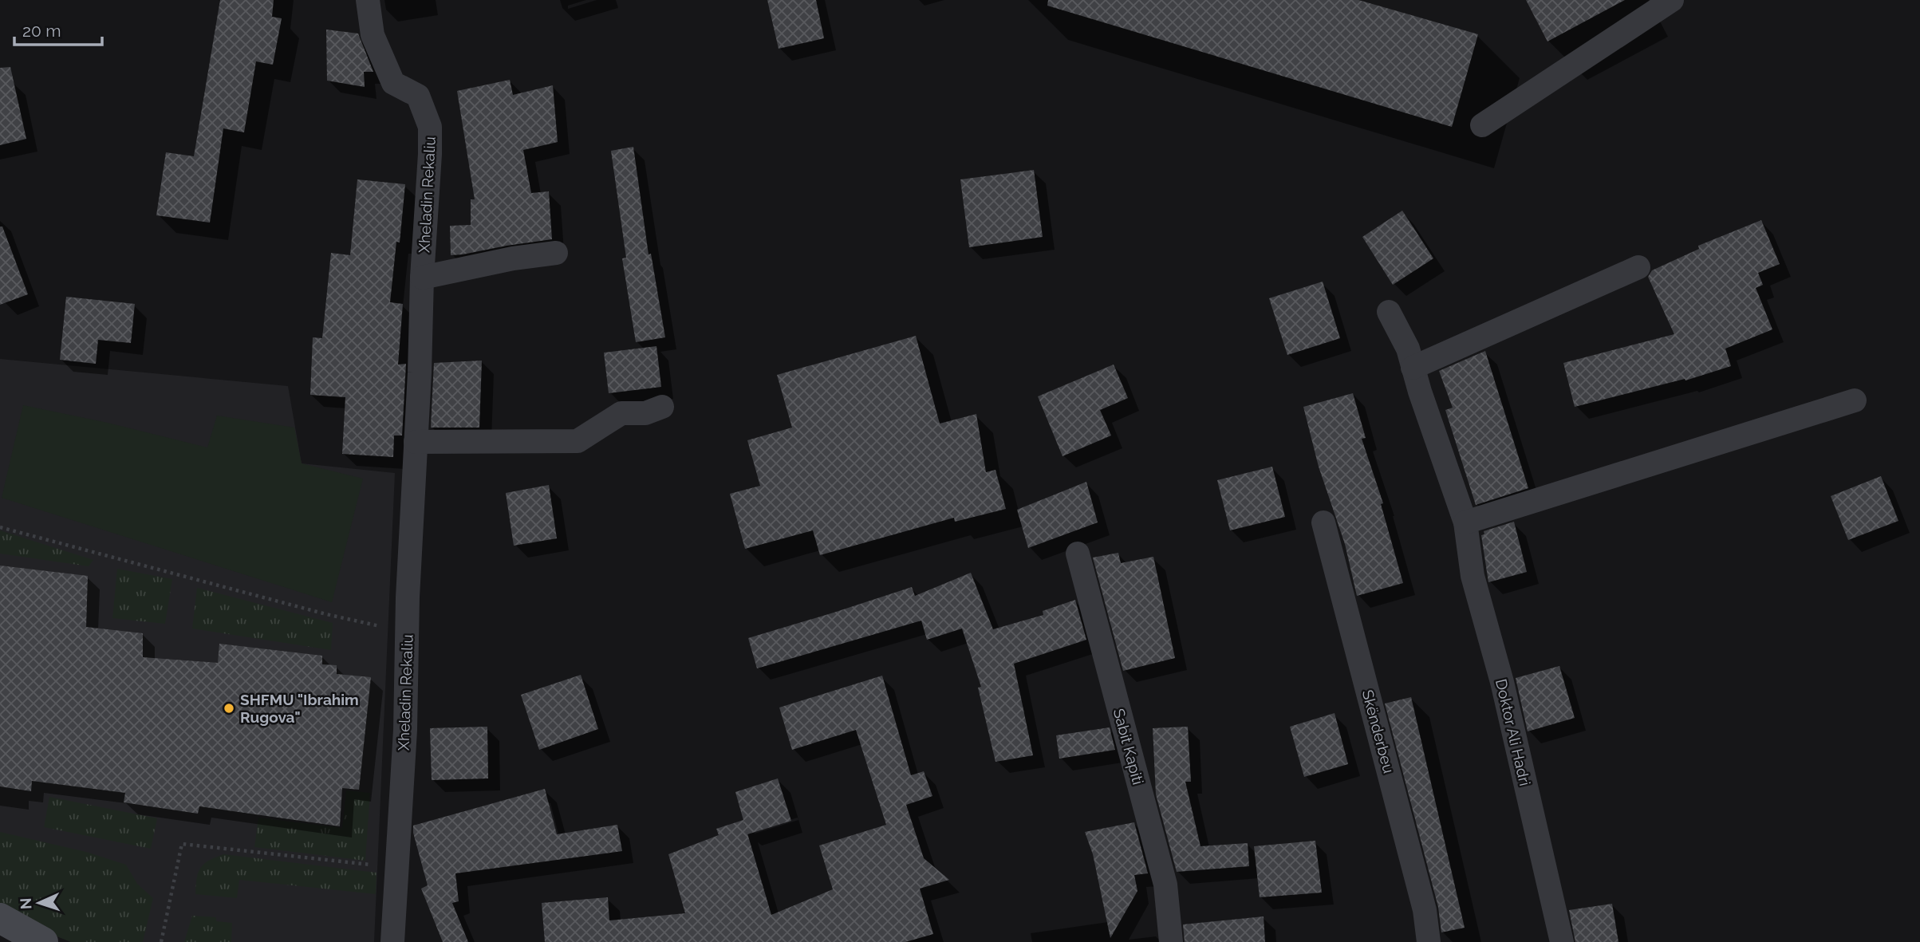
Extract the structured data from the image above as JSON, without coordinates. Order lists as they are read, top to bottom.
{
  "streets": {
    "street": [
      "Xheladin Rekaliu",
      "Skënderbeu",
      "Doktor Ali Hadri",
      "Sabit Kapiti"
    ]
  },
  "places": ["SHFMU \"Ibrahim Rugova\""],
  "scale_bar": "20 m",
  "north": "left"
}
